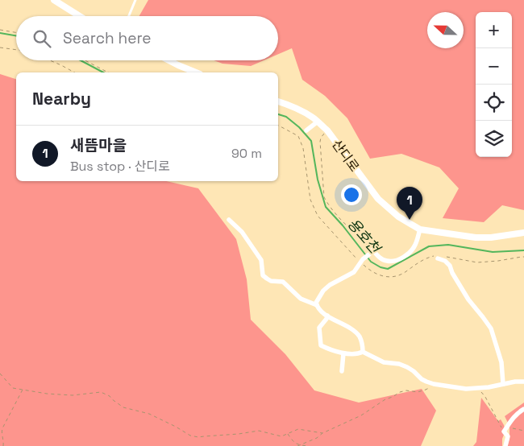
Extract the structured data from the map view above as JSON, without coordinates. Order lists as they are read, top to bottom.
{
  "streets": {
    "street": ["산디로"]
  },
  "water": ["용호천"],
  "north": "left",
  "page": {
    "map_buttons": ["+", "−"],
    "search": "Search here",
    "heading": "Nearby",
    "list": [
      {
        "mark": "1",
        "name": "새뜸마을",
        "note": "Bus stop · 산디로",
        "value": "90 m"
      }
    ],
    "pins": "1"
  }
}
